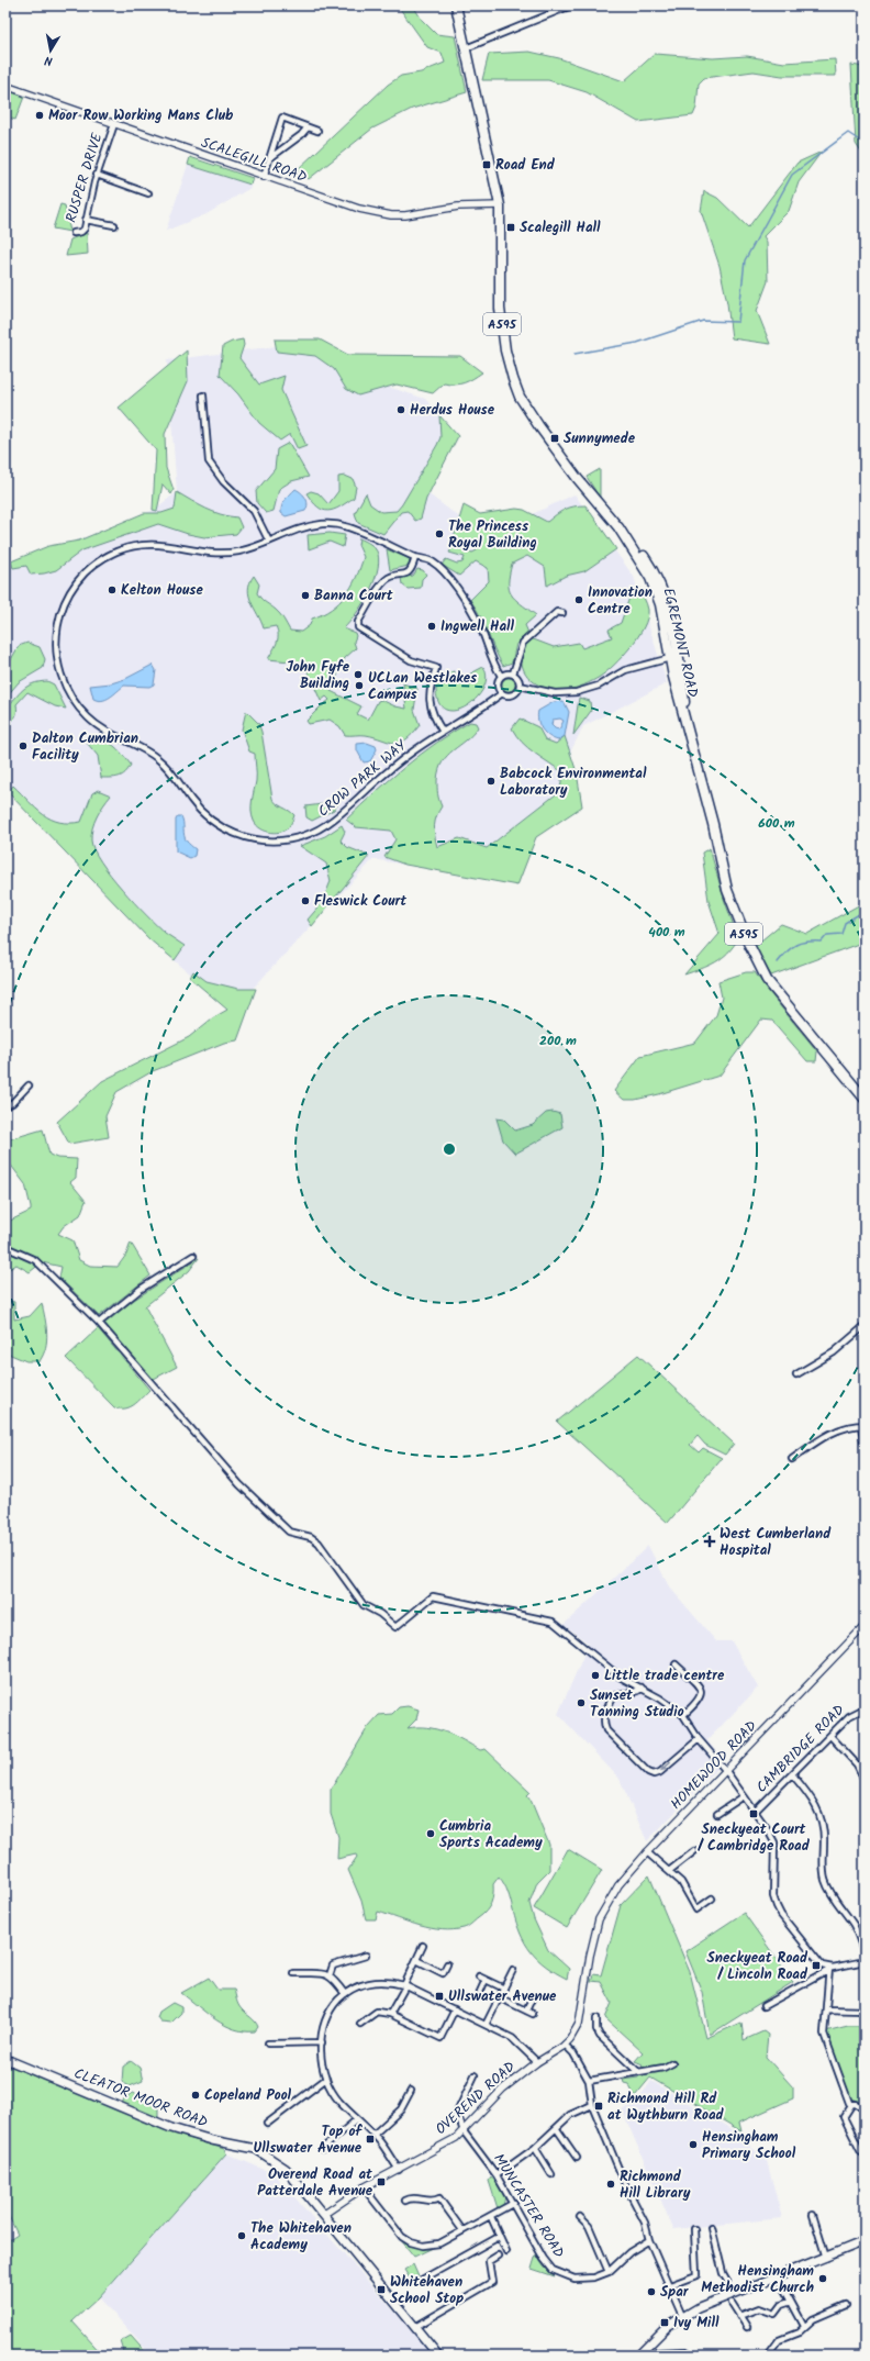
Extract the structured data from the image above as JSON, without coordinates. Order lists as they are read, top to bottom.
{
  "streets": {
    "highway": ["A595", "EGREMONT ROAD"],
    "main road": ["CLEATOR MOOR ROAD"],
    "street": [
      "SCALEGILL ROAD",
      "RUSPER DRIVE",
      "CROW PARK WAY",
      "CAMBRIDGE ROAD",
      "HOMEWOOD ROAD",
      "OVEREND ROAD",
      "MUNCASTER ROAD"
    ]
  },
  "crossings": [
    ["SCALEGILL ROAD", "RUSPER DRIVE"],
    ["SCALEGILL ROAD", "A595"],
    ["SCALEGILL ROAD", "EGREMONT ROAD"],
    ["A595", "EGREMONT ROAD"],
    ["HOMEWOOD ROAD", "OVEREND ROAD"],
    ["CLEATOR MOOR ROAD", "OVEREND ROAD"],
    ["OVEREND ROAD", "MUNCASTER ROAD"]
  ],
  "places": {
    "other": [
      "Moor Row Working Mans Club",
      "Herdus House",
      "The Princess Royal Building",
      "Kelton House",
      "Banna Court",
      "Innovation Centre",
      "Ingwell Hall",
      "John Fyfe Building",
      "UCLan Westlakes Campus",
      "Dalton Cumbrian Facility",
      "Babcock Environmental Laboratory",
      "Fleswick Court",
      "Little trade centre",
      "Sunset Tanning Studio",
      "Cumbria Sports Academy",
      "Copeland Pool",
      "Hensingham Primary School",
      "Richmond Hill Library",
      "The Whitehaven Academy",
      "Hensingham Methodist Church",
      "Spar"
    ],
    "transit": [
      "Road End",
      "Scalegill Hall",
      "Sunnymede",
      "Sneckyeat Court / Cambridge Road",
      "Sneckyeat Road / Lincoln Road",
      "Ullswater Avenue",
      "Richmond Hill Rd at Wythburn Road",
      "Top of Ullswater Avenue",
      "Overend Road at Patterdale Avenue",
      "Whitehaven School Stop",
      "Ivy Mill"
    ],
    "health": ["West Cumberland Hospital"]
  },
  "north": "bottom",
  "rings": ["600 m", "400 m", "200 m"]
}
